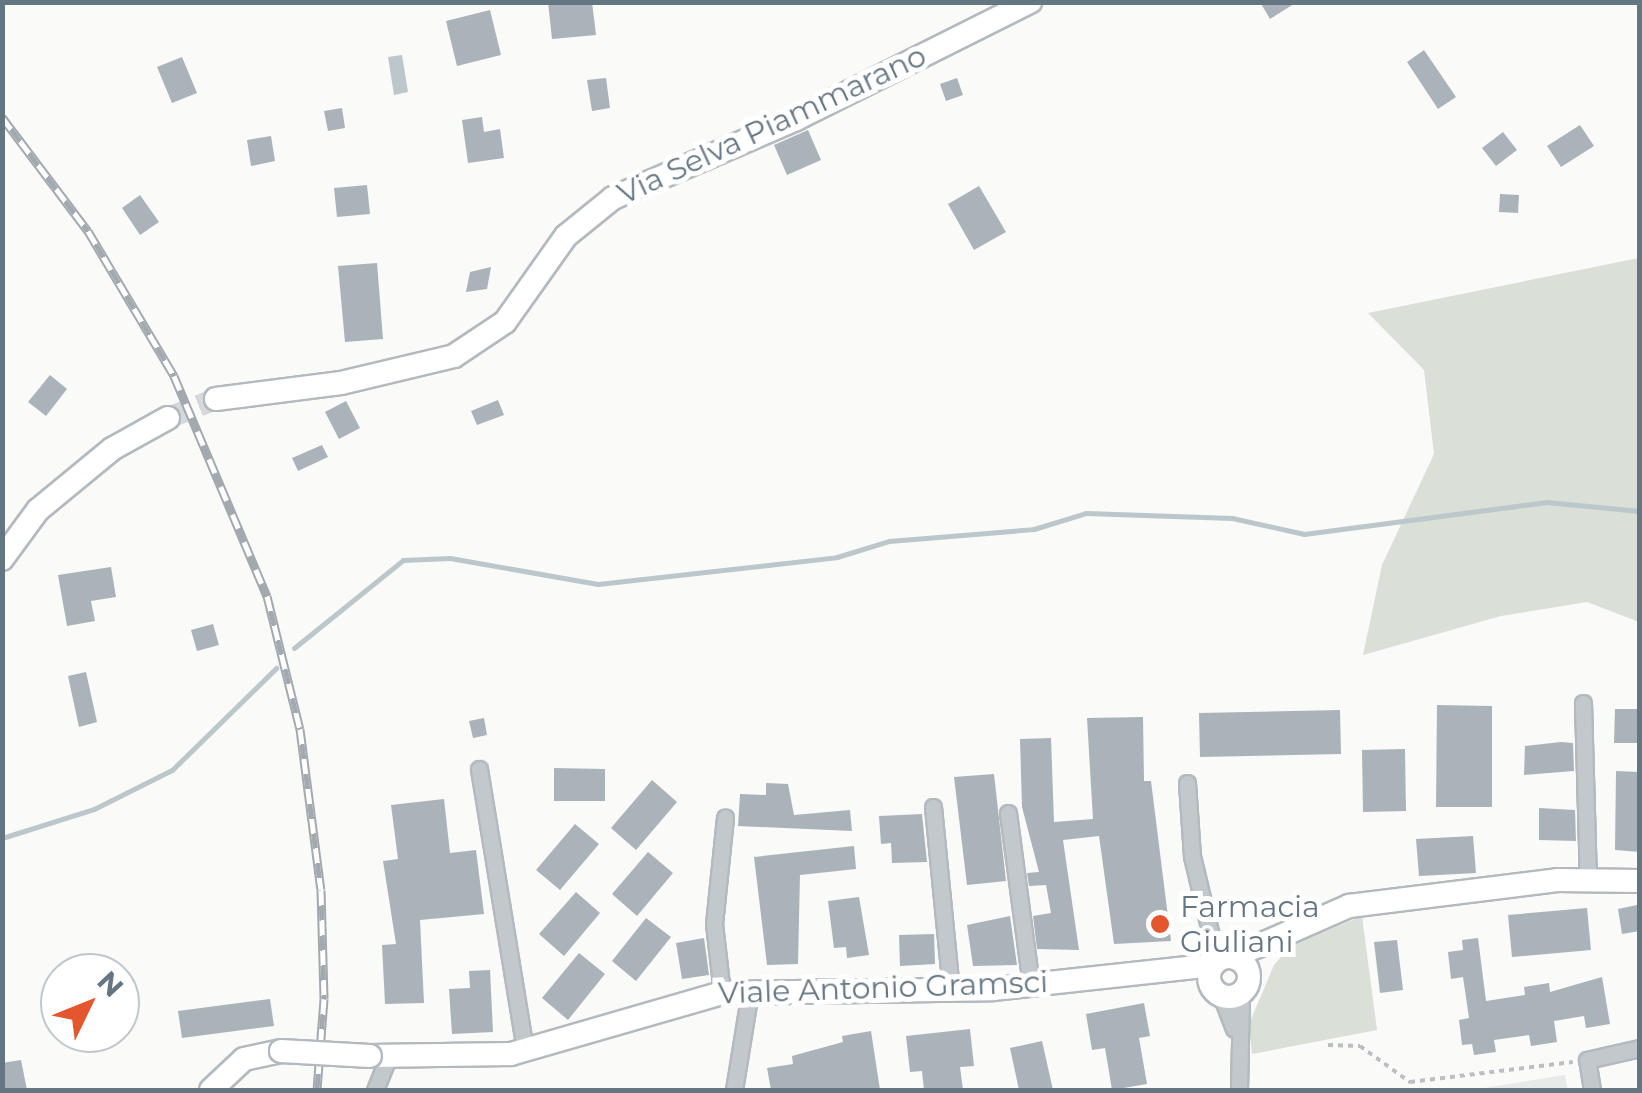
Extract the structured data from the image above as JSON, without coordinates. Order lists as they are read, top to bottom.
{
  "streets": {
    "street": ["Via Selva Piammarano", "Viale Antonio Gramsci"]
  },
  "places": ["Farmacia Giuliani"],
  "north": "top right"
}
